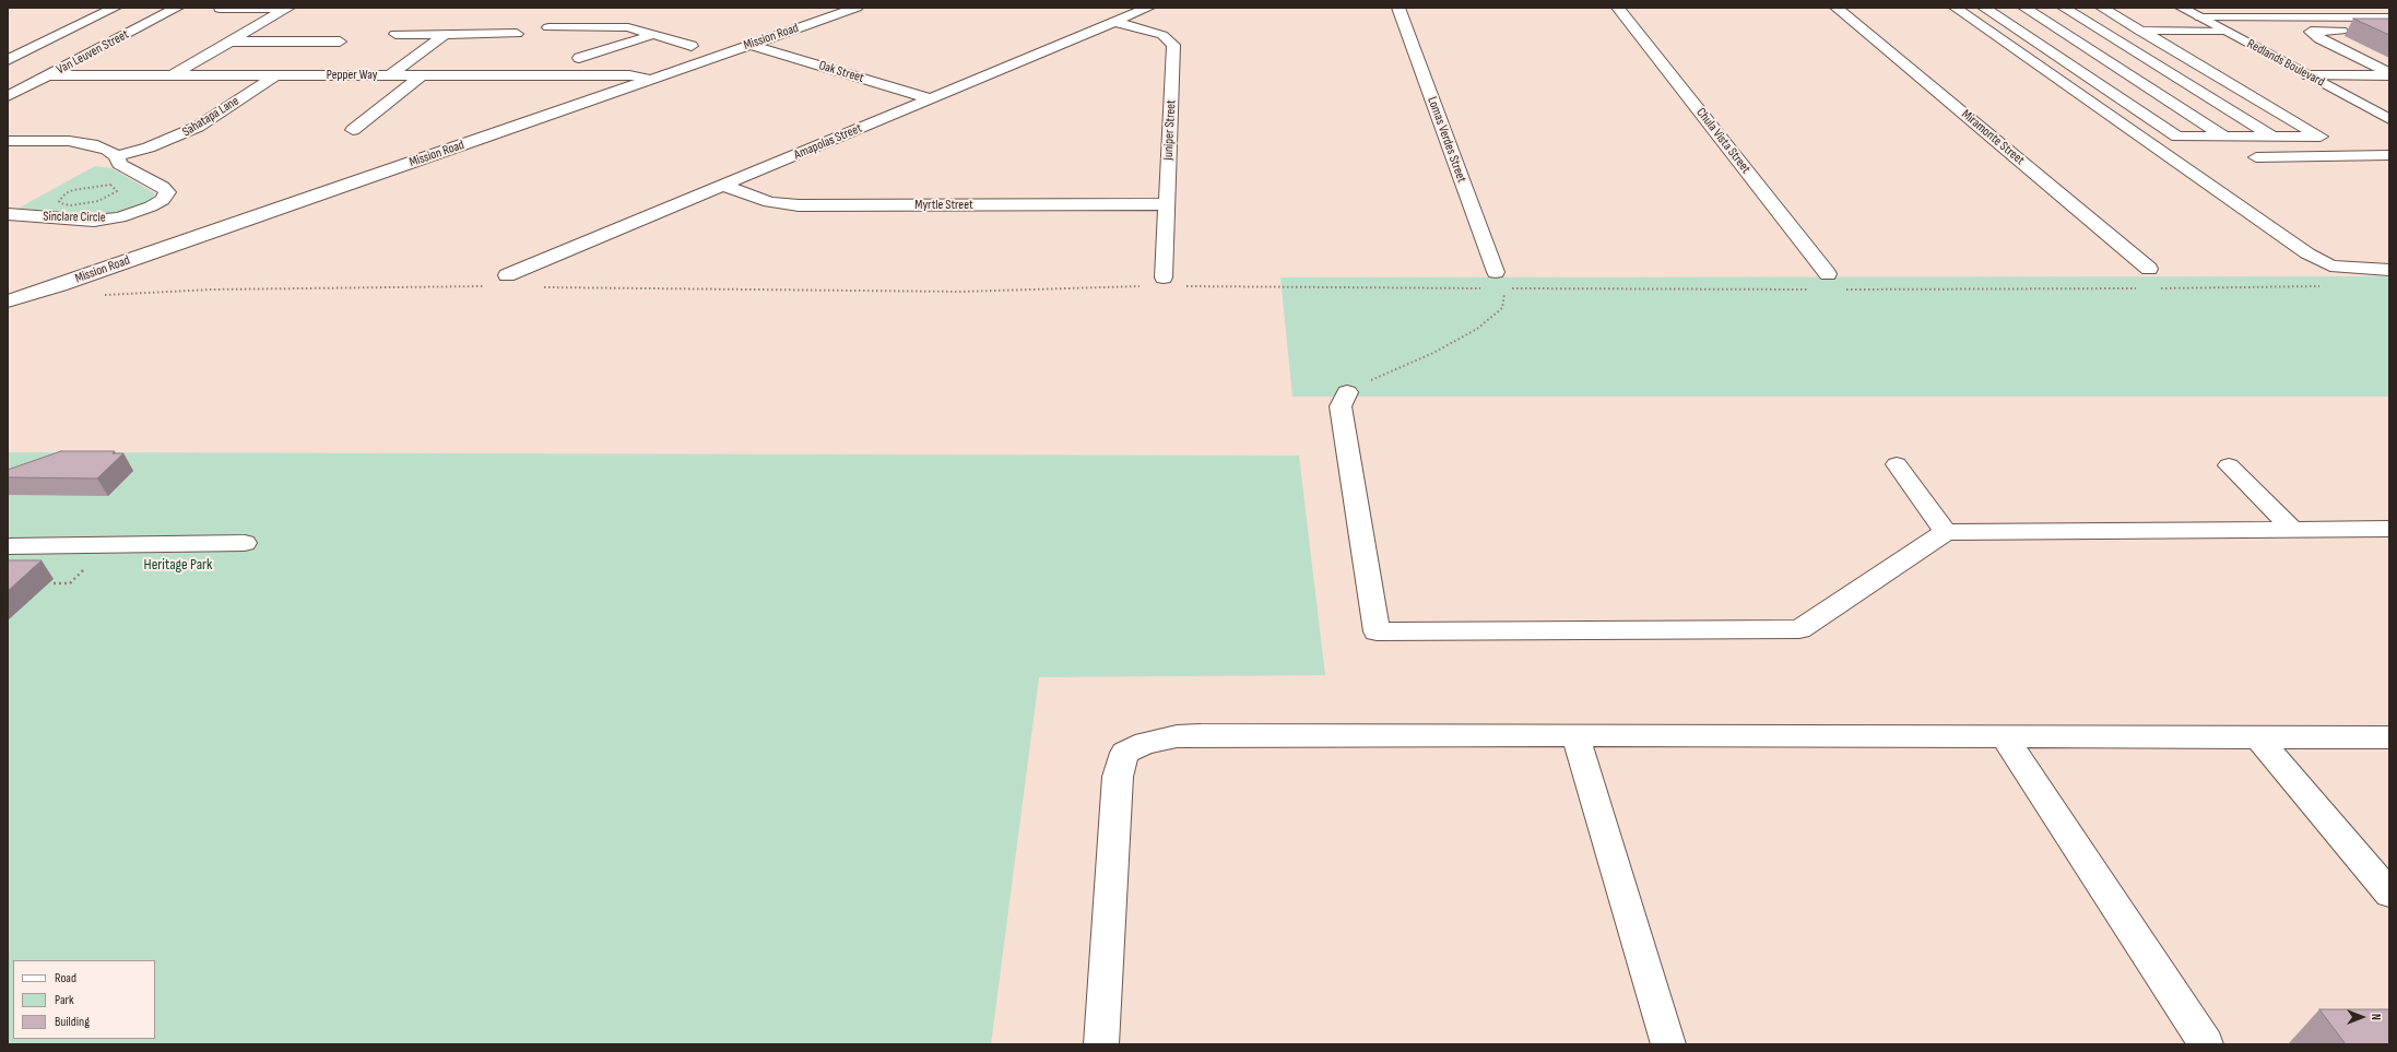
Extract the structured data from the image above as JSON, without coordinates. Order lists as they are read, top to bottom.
{
  "streets": {
    "street": [
      "Mission Road",
      "Van Leuven Street",
      "Redlands Boulevard",
      "Oak Street",
      "Pepper Way",
      "Sahatapa Lane",
      "Juniper Street",
      "Miramonte Street",
      "Lomas Verdes Street",
      "Chula Vista Street",
      "Amapolas Street",
      "Myrtle Street",
      "Sinclare Circle"
    ]
  },
  "crossings": [
    ["Mission Road", "Oak Street"],
    ["Mission Road", "Pepper Way"],
    ["Van Leuven Street", "Pepper Way"],
    ["Oak Street", "Amapolas Street"],
    ["Pepper Way", "Sahatapa Lane"],
    ["Sahatapa Lane", "Sinclare Circle"],
    ["Juniper Street", "Amapolas Street"],
    ["Juniper Street", "Myrtle Street"],
    ["Amapolas Street", "Myrtle Street"]
  ],
  "parks": ["Heritage Park"],
  "legend": ["Road", "Park", "Building"],
  "north": "right"
}
